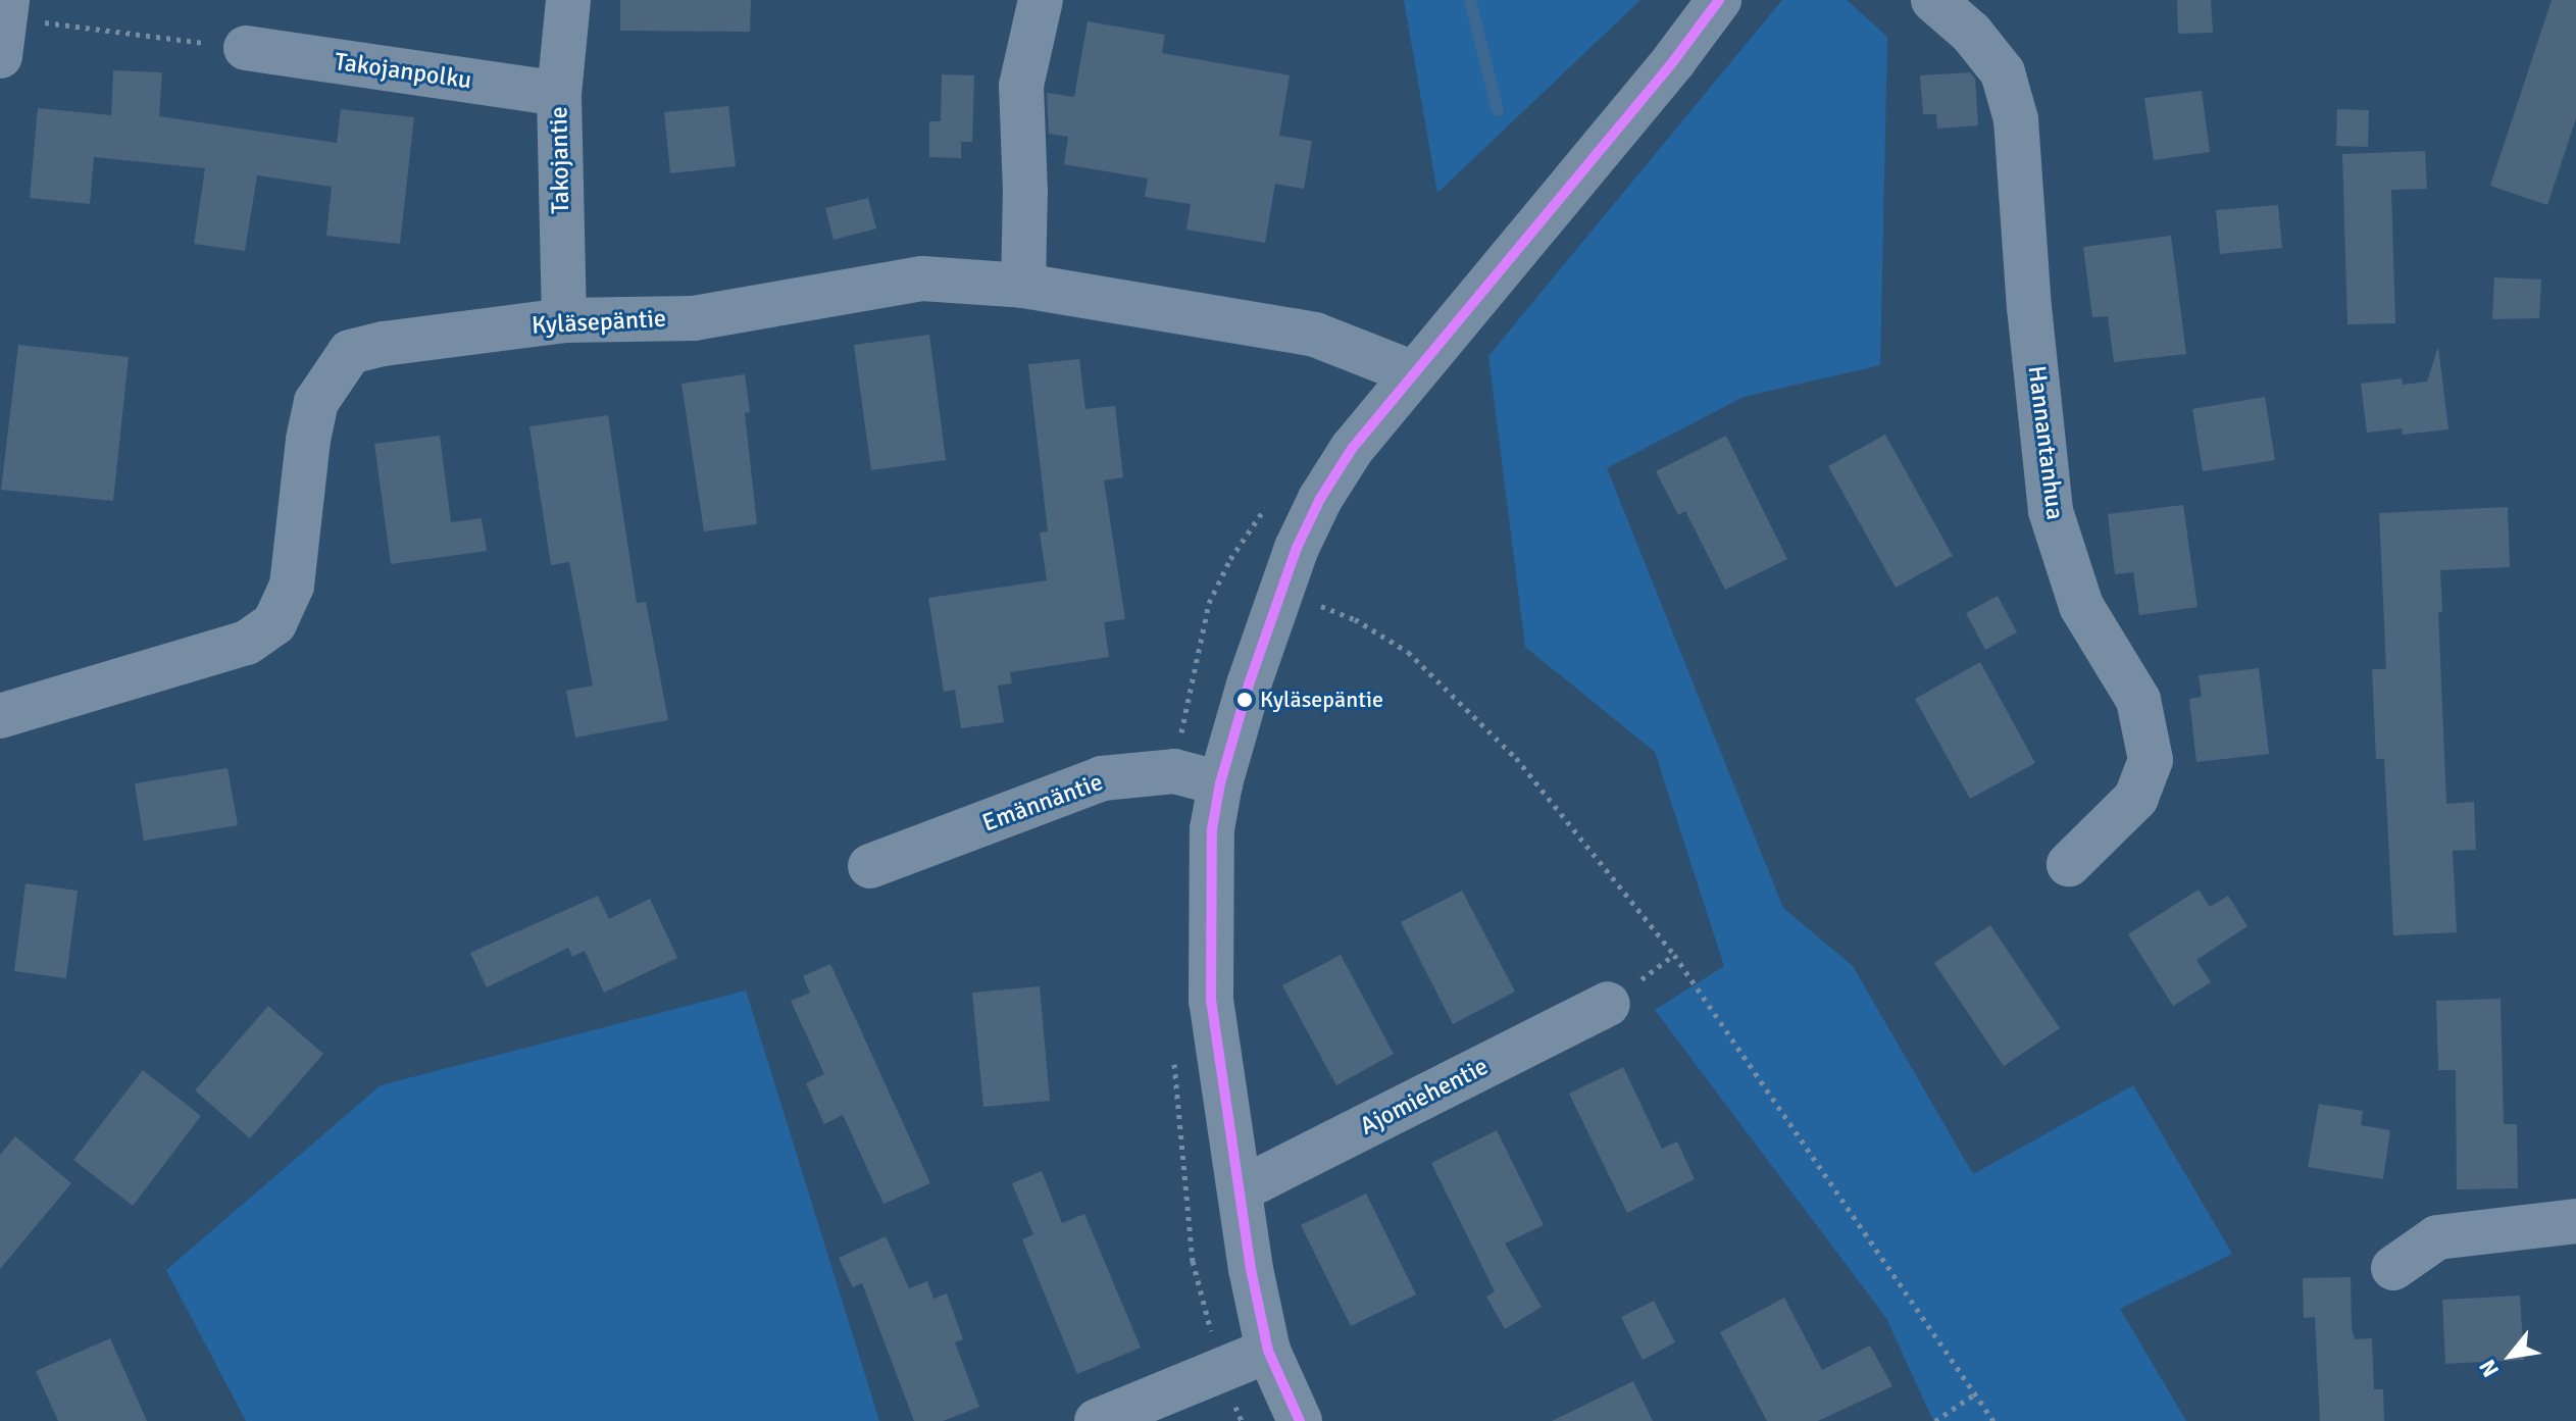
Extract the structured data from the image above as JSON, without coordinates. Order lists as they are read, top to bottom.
{
  "streets": {
    "street": [
      "Takojanpolku",
      "Takojantie",
      "Kyläsepäntie",
      "Hannantanhua",
      "Emännäntie",
      "Ajomiehentie"
    ]
  },
  "crossings": [
    ["Takojanpolku", "Takojantie"],
    ["Takojantie", "Kyläsepäntie"]
  ],
  "places": ["Kyläsepäntie"],
  "north": "bottom left"
}
